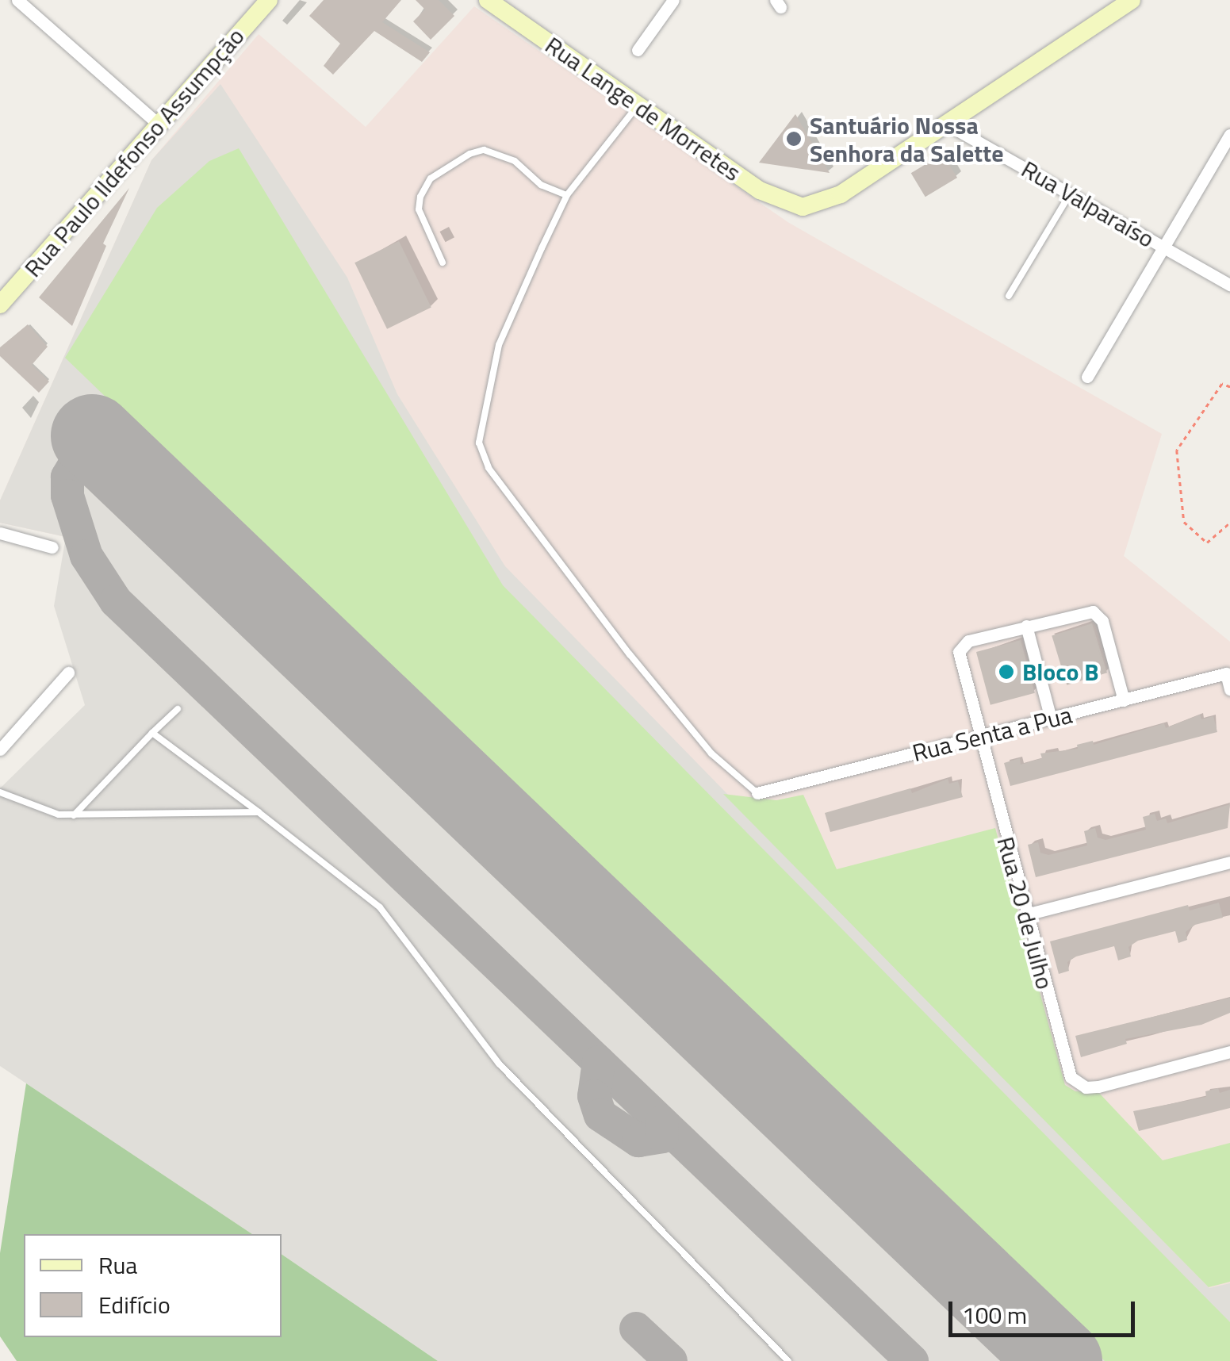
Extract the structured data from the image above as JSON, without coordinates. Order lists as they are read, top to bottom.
{
  "streets": {
    "main road": ["Rua Lange de Morretes", "Rua Paulo Ildefonso Assumpção"],
    "street": ["Rua Valparaíso", "Rua Senta a Pua", "Rua 20 de Julho"]
  },
  "crossings": [
    ["Rua Lange de Morretes", "Rua Valparaíso"],
    ["Rua Senta a Pua", "Rua 20 de Julho"]
  ],
  "places": ["Santuário Nossa Senhora da Salette", "Bloco B"],
  "legend": ["Rua", "Edifício"],
  "scale_bar": "100 m"
}
